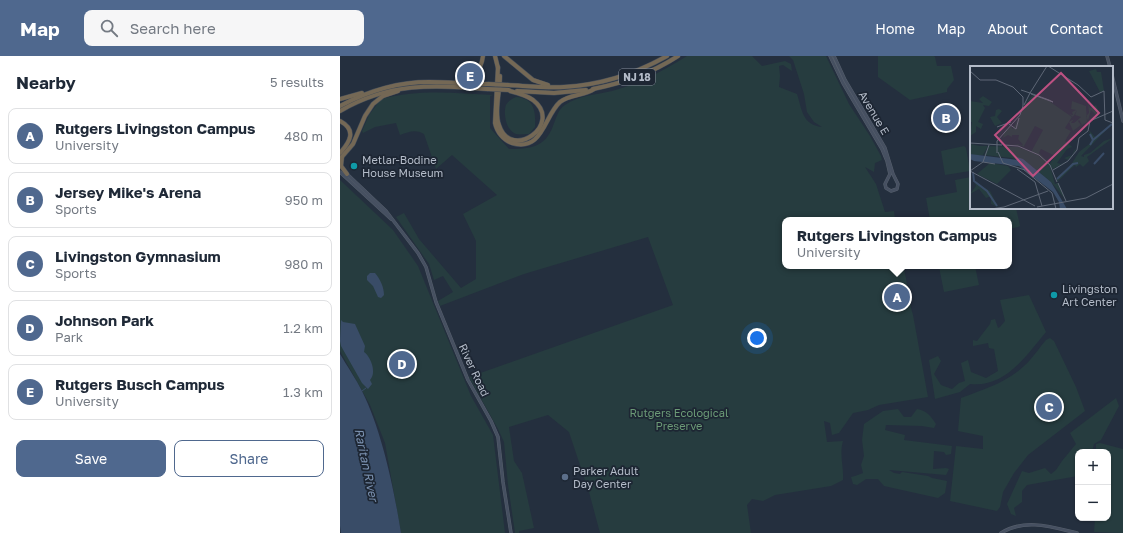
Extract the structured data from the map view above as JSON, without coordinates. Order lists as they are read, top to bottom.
{
  "streets": {
    "highway": ["NJ 18"],
    "street": ["Avenue E", "River Road"]
  },
  "water": ["Raritan River"],
  "parks": ["Rutgers Ecological Preserve"],
  "places": ["Metlar-Bodine House Museum", "Livingston Art Center", "Parker Adult Day Center"],
  "page": {
    "header": "Map",
    "search": "Search here",
    "nav": [
      "Home",
      "Map",
      "About",
      "Contact"
    ],
    "heading": ["Nearby", "5 results"],
    "pins": [
      "E",
      "B",
      "A",
      "D",
      "C"
    ],
    "list": [
      {
        "mark": "A",
        "name": "Rutgers Livingston Campus",
        "note": "University",
        "value": "480 m"
      },
      {
        "mark": "B",
        "name": "Jersey Mike's Arena",
        "note": "Sports",
        "value": "950 m"
      },
      {
        "mark": "C",
        "name": "Livingston Gymnasium",
        "note": "Sports",
        "value": "980 m"
      },
      {
        "mark": "D",
        "name": "Johnson Park",
        "note": "Park",
        "value": "1.2 km"
      },
      {
        "mark": "E",
        "name": "Rutgers Busch Campus",
        "note": "University",
        "value": "1.3 km"
      }
    ],
    "popup": ["Rutgers Livingston Campus", "University"],
    "buttons": ["Save", "Share"],
    "map_buttons": ["+", "−"]
  }
}
